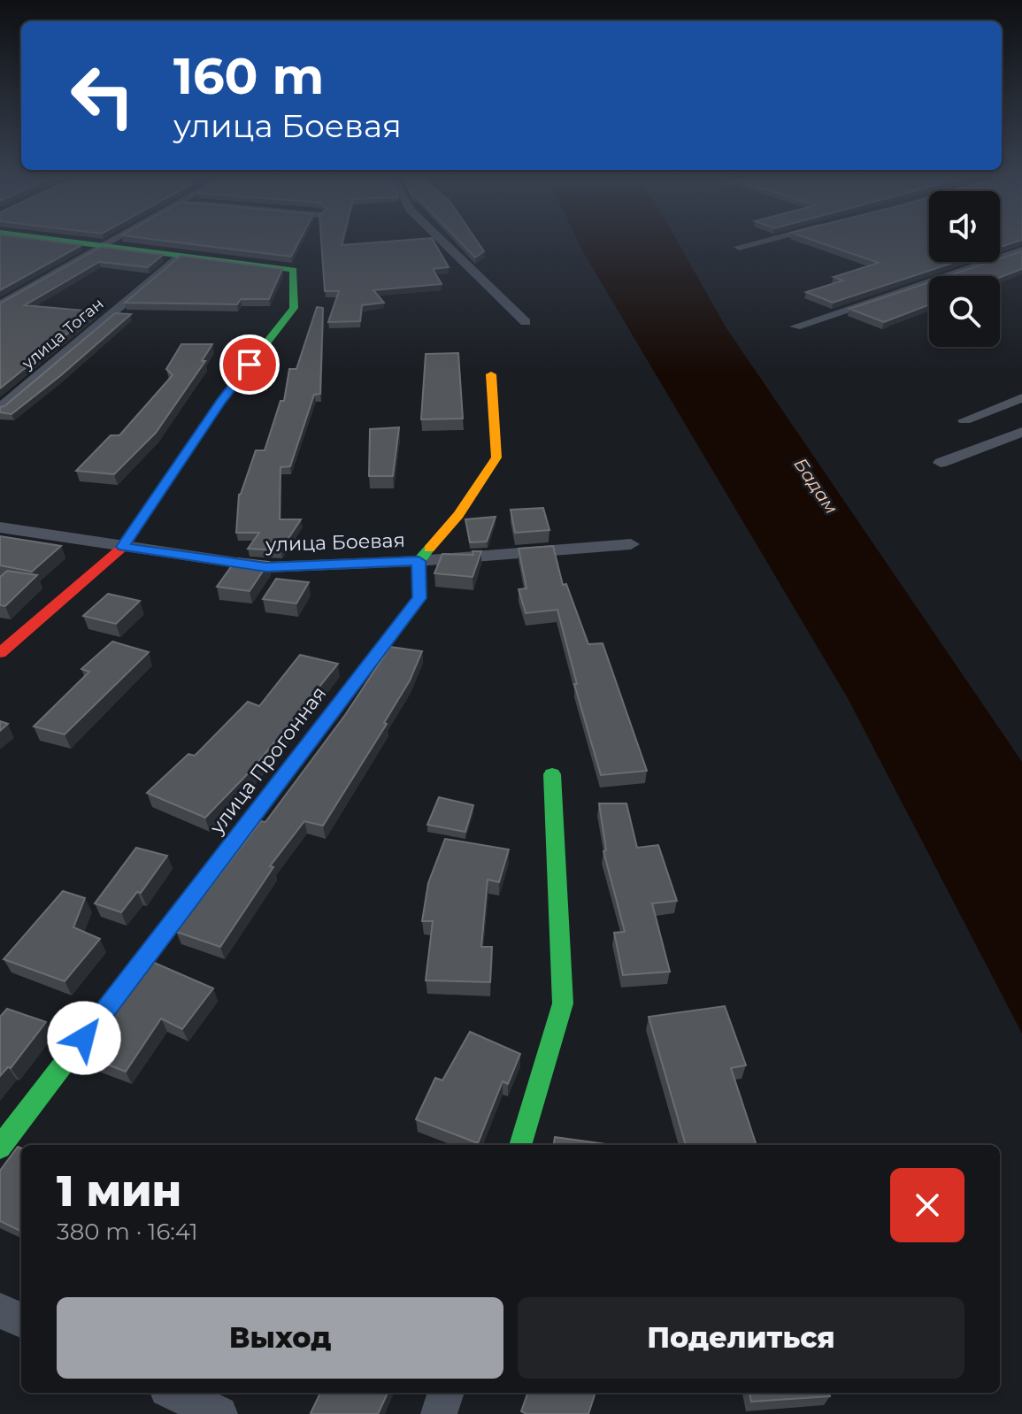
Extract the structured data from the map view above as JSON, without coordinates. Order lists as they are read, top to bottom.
{
  "streets": {
    "street": ["улица Тоган", "улица Боевая", "улица Прогонная"]
  },
  "crossings": [
    ["улица Боевая", "улица Прогонная"]
  ],
  "water": ["Бадам"],
  "page": {
    "turn": ["160 m", "улица Боевая"],
    "heading": ["1 мин", "380 m · 16:41"],
    "buttons": ["Выход", "Поделиться"]
  }
}
